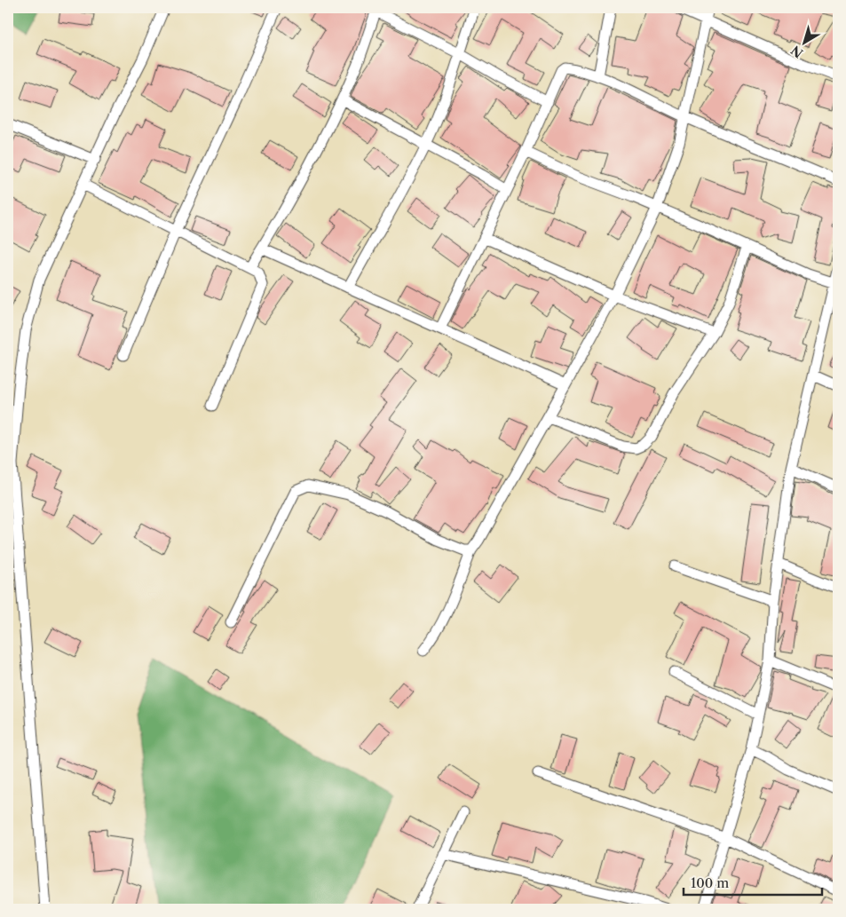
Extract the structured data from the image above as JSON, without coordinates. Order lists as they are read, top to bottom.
{
  "scale_bar": "100 m",
  "north": "bottom left"
}
